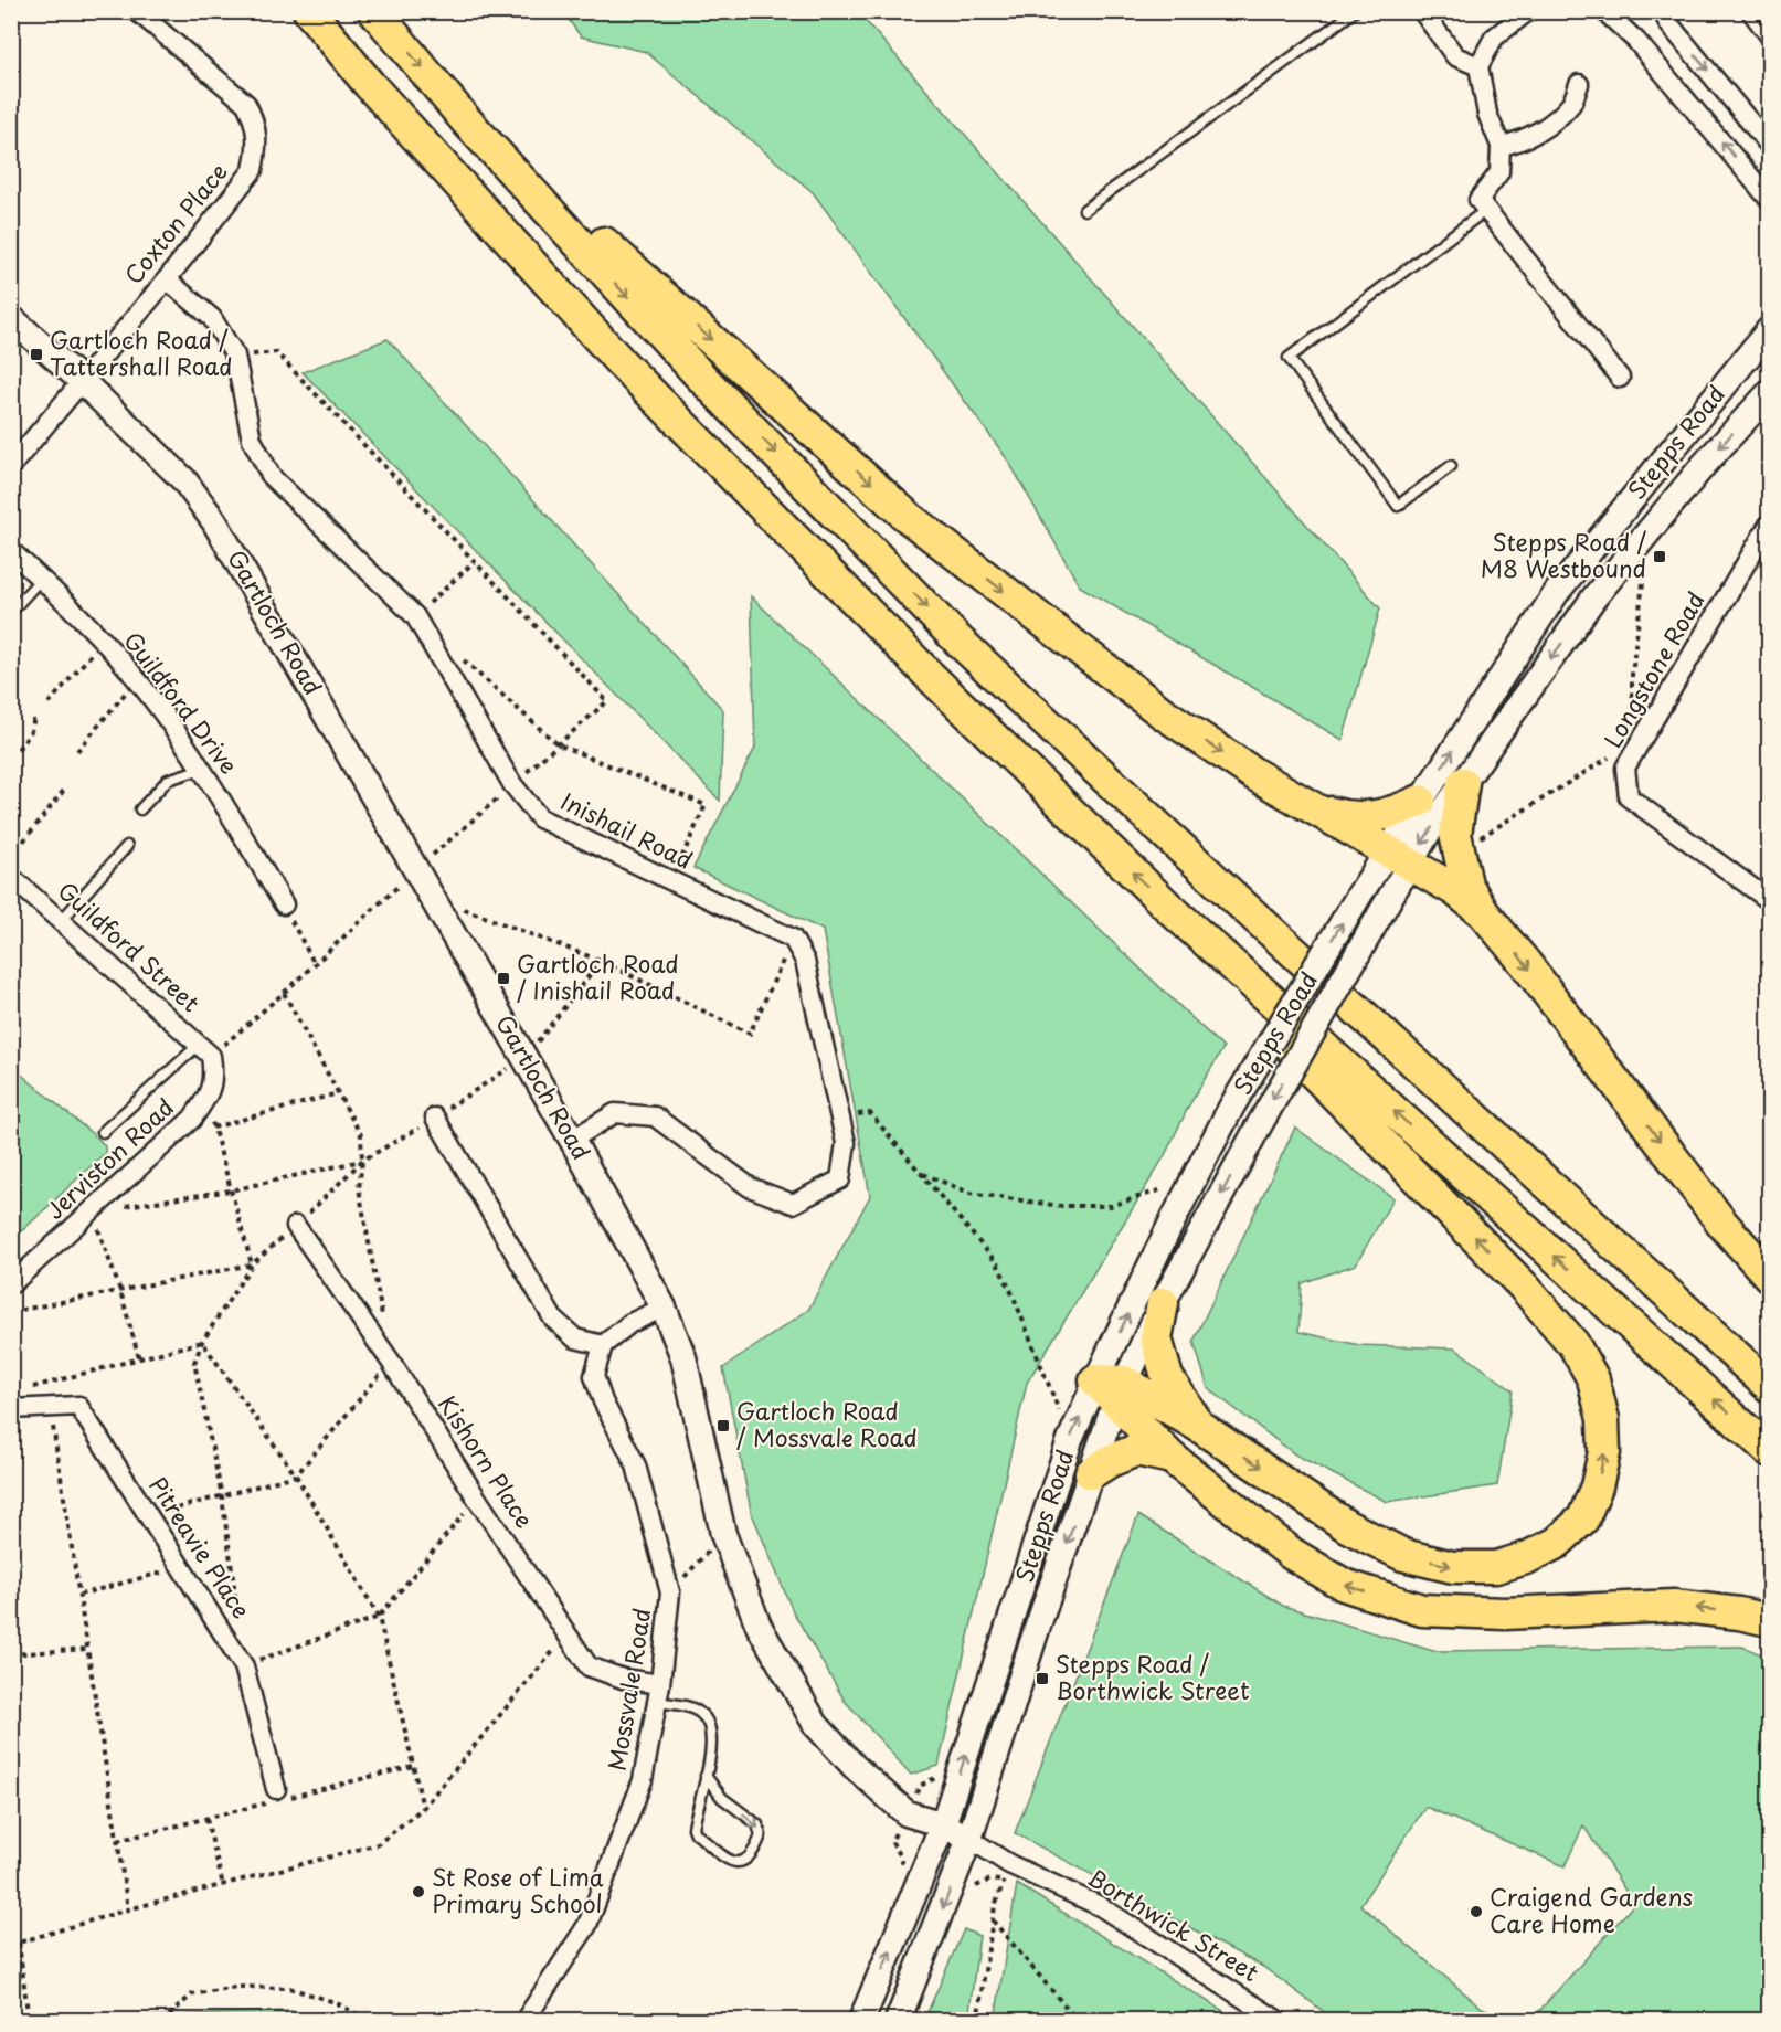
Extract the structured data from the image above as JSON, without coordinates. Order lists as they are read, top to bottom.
{
  "streets": {
    "main road": ["Stepps Road", "Gartloch Road"],
    "street": [
      "Coxton Place",
      "Longstone Road",
      "Guildford Drive",
      "Inishail Road",
      "Guildford Street",
      "Jerviston Road",
      "Kishorn Place",
      "Pitreavie Place",
      "Mossvale Road",
      "Borthwick Street"
    ]
  },
  "crossings": [
    ["Coxton Place", "Gartloch Road"],
    ["Coxton Place", "Inishail Road"],
    ["Stepps Road", "Gartloch Road"],
    ["Stepps Road", "Borthwick Street"],
    ["Gartloch Road", "Borthwick Street"],
    ["Guildford Street", "Jerviston Road"],
    ["Kishorn Place", "Mossvale Road"]
  ],
  "places": {
    "transit": [
      "Gartloch Road / Tattershall Road",
      "Stepps Road / M8 Westbound",
      "Gartloch Road / Inishail Road",
      "Gartloch Road / Mossvale Road",
      "Stepps Road / Borthwick Street"
    ],
    "other": ["St Rose of Lima Primary School", "Craigend Gardens Care Home"]
  }
}
